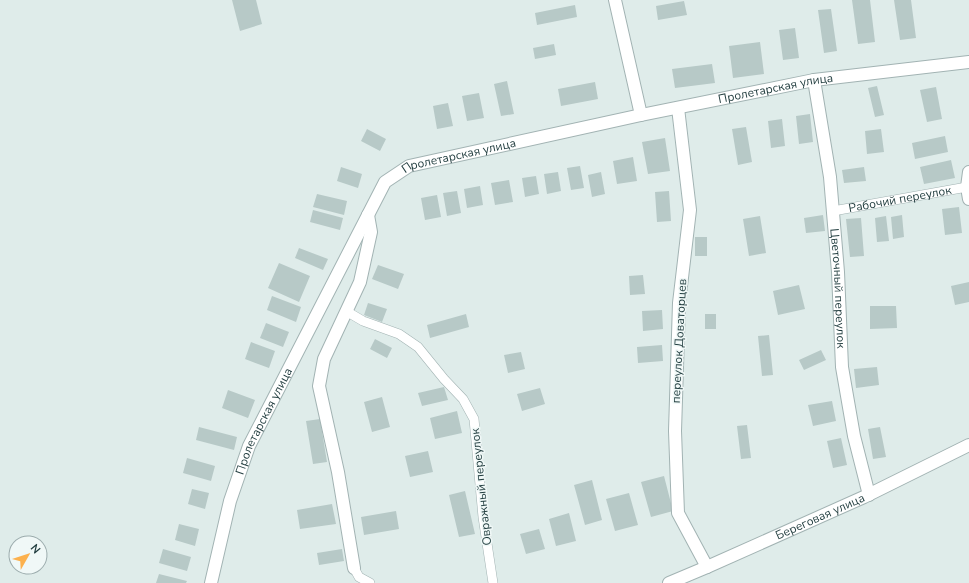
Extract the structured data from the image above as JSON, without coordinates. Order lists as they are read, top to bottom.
{
  "streets": {
    "street": [
      "Пролетарская улица",
      "Рабочий переулок",
      "Цветочный переулок",
      "переулок Доваторцев",
      "Береговая улица"
    ],
    "lane": ["Овражный переулок"]
  },
  "crossings": [
    ["Пролетарская улица", "Цветочный переулок"],
    ["Пролетарская улица", "переулок Доваторцев"],
    ["Рабочий переулок", "Цветочный переулок"],
    ["Цветочный переулок", "Береговая улица"],
    ["переулок Доваторцев", "Береговая улица"]
  ],
  "north": "top right"
}
